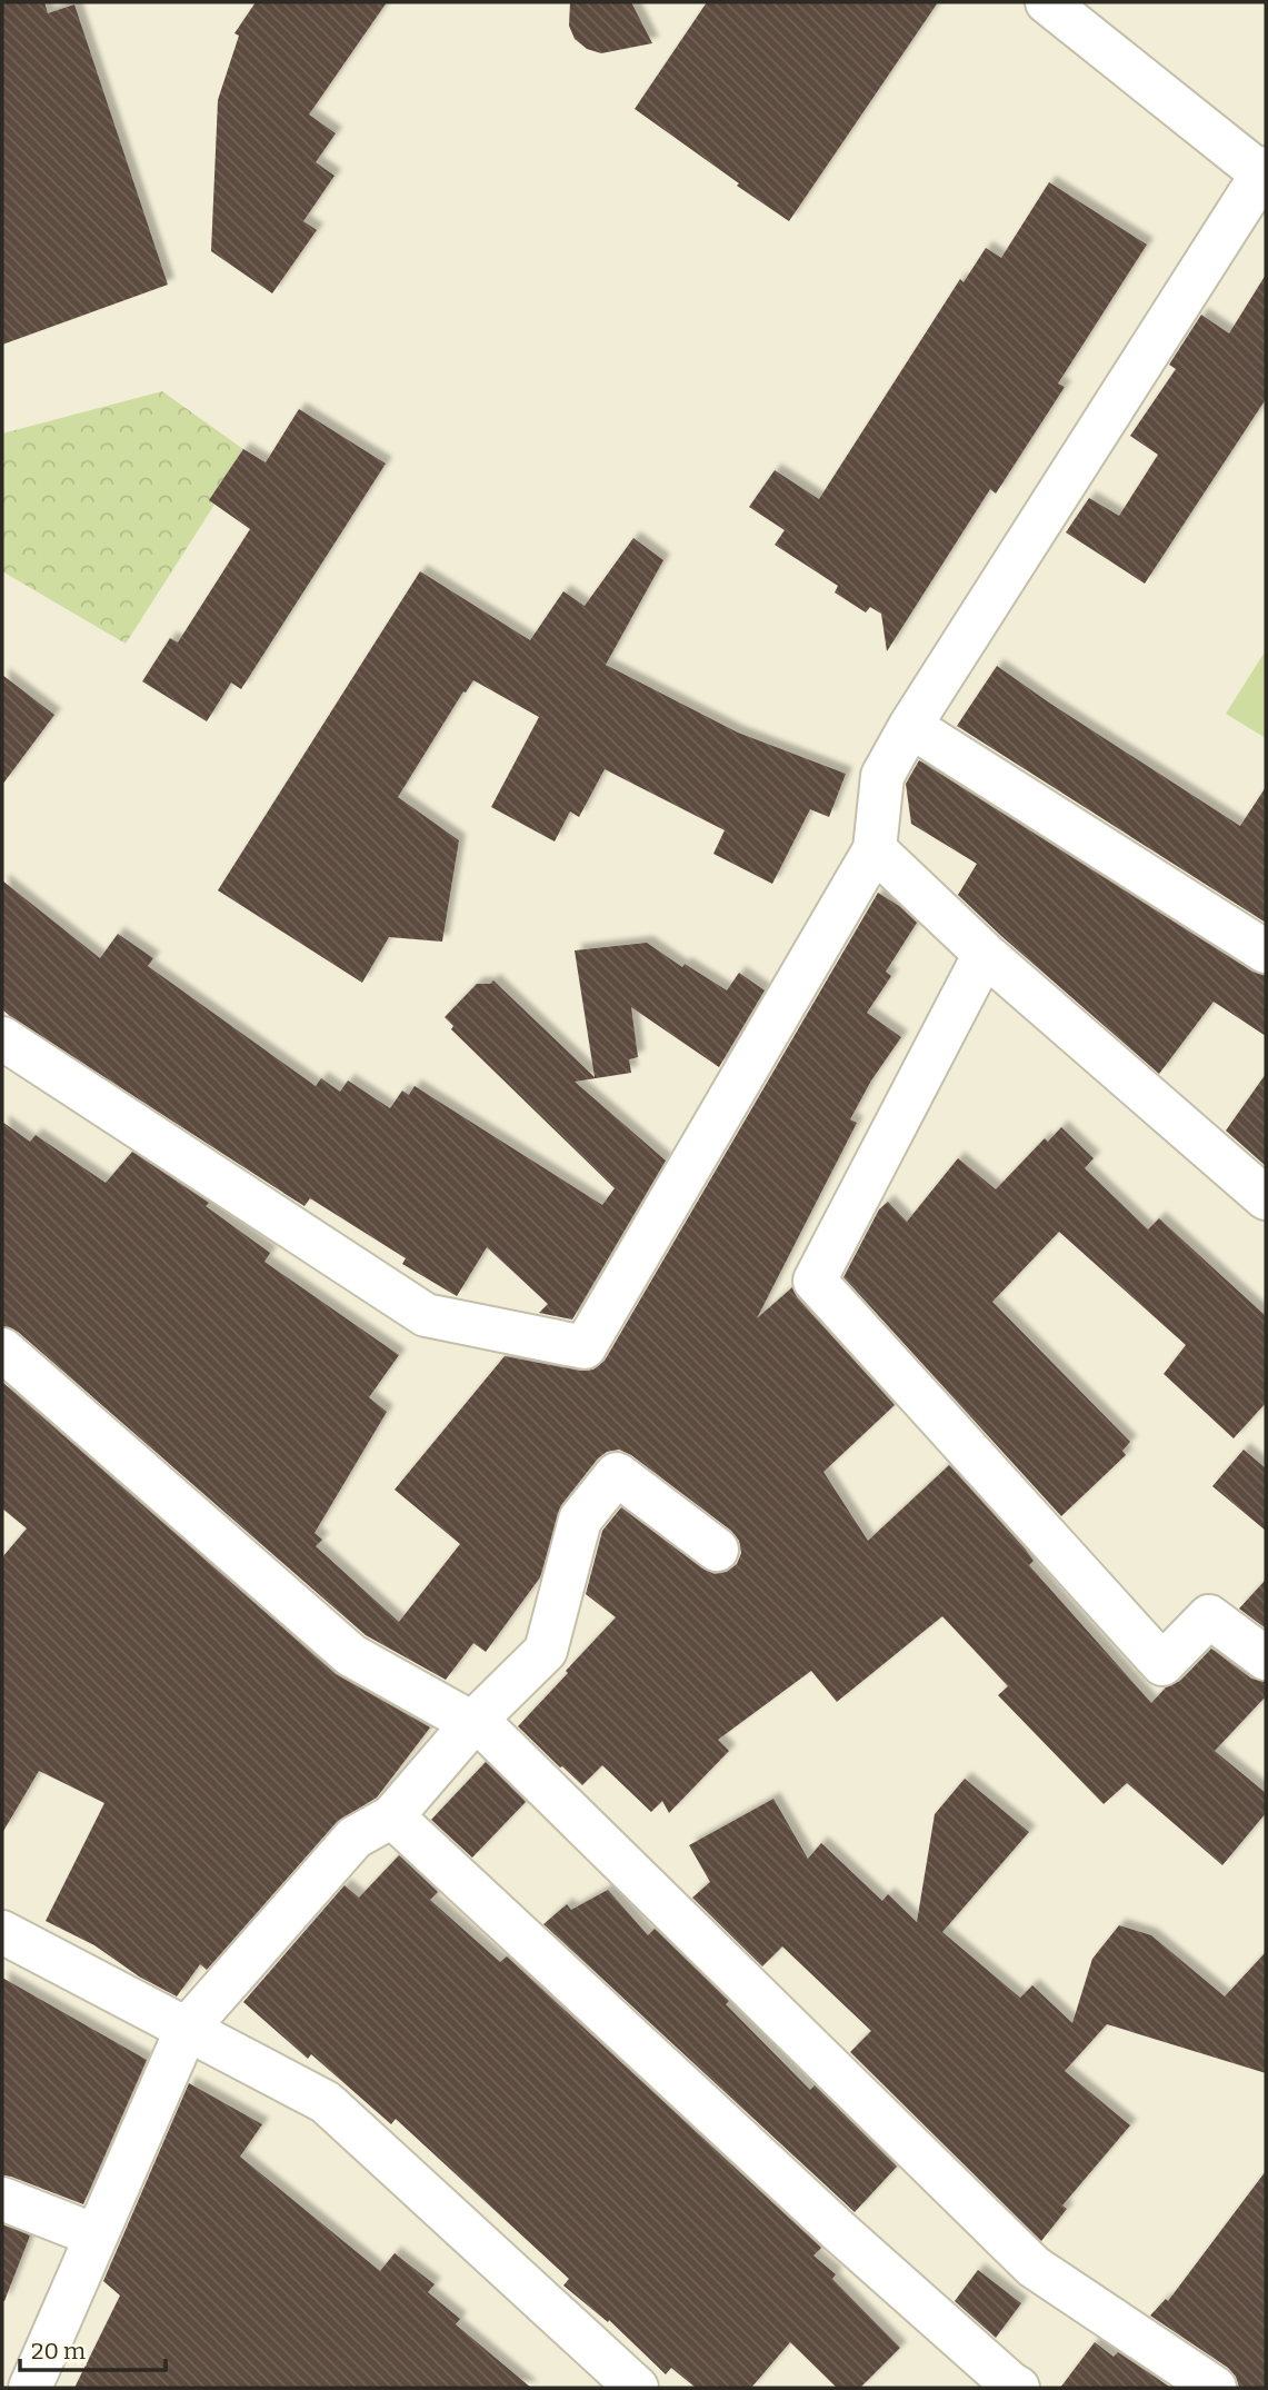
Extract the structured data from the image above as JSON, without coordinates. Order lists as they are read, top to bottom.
{
  "scale_bar": "20 m"
}
